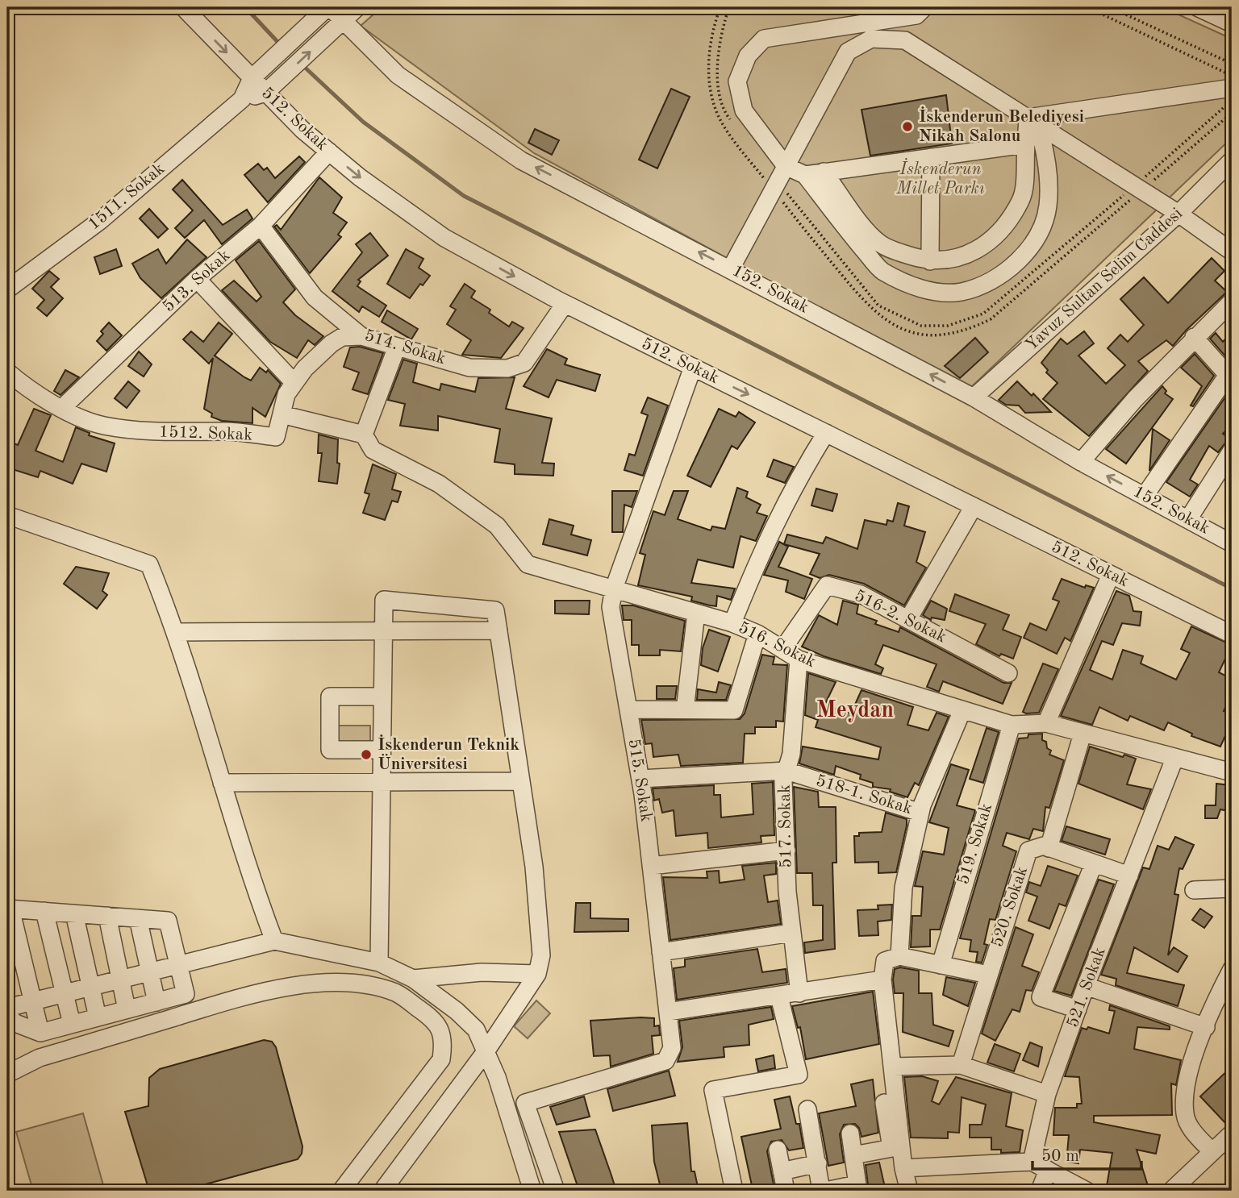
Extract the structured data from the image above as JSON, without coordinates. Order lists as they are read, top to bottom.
{
  "streets": {
    "street": [
      "512. Sokak",
      "1511. Sokak",
      "Yavuz Sultan Selim Caddesi",
      "513. Sokak",
      "152. Sokak",
      "514. Sokak",
      "1512. Sokak",
      "516-2. Sokak",
      "516. Sokak",
      "515. Sokak",
      "518-1. Sokak",
      "517. Sokak",
      "519. Sokak",
      "520. Sokak",
      "521. Sokak"
    ]
  },
  "crossings": [
    ["512. Sokak", "1511. Sokak"],
    ["512. Sokak", "513. Sokak"],
    ["512. Sokak", "514. Sokak"],
    ["512. Sokak", "515. Sokak"],
    ["Yavuz Sultan Selim Caddesi", "152. Sokak"],
    ["513. Sokak", "514. Sokak"],
    ["513. Sokak", "1512. Sokak"],
    ["514. Sokak", "1512. Sokak"],
    ["516-2. Sokak", "516. Sokak"],
    ["516. Sokak", "515. Sokak"],
    ["516. Sokak", "517. Sokak"],
    ["516. Sokak", "519. Sokak"],
    ["516. Sokak", "521. Sokak"],
    ["515. Sokak", "518-1. Sokak"],
    ["518-1. Sokak", "517. Sokak"]
  ],
  "one_way": ["512. Sokak", "152. Sokak"],
  "districts": ["Meydan"],
  "parks": ["İskenderun Millet Parkı"],
  "places": ["İskenderun Belediyesi Nikah Salonu", "İskenderun Teknik Üniversitesi"],
  "scale_bar": "50 m"
}
